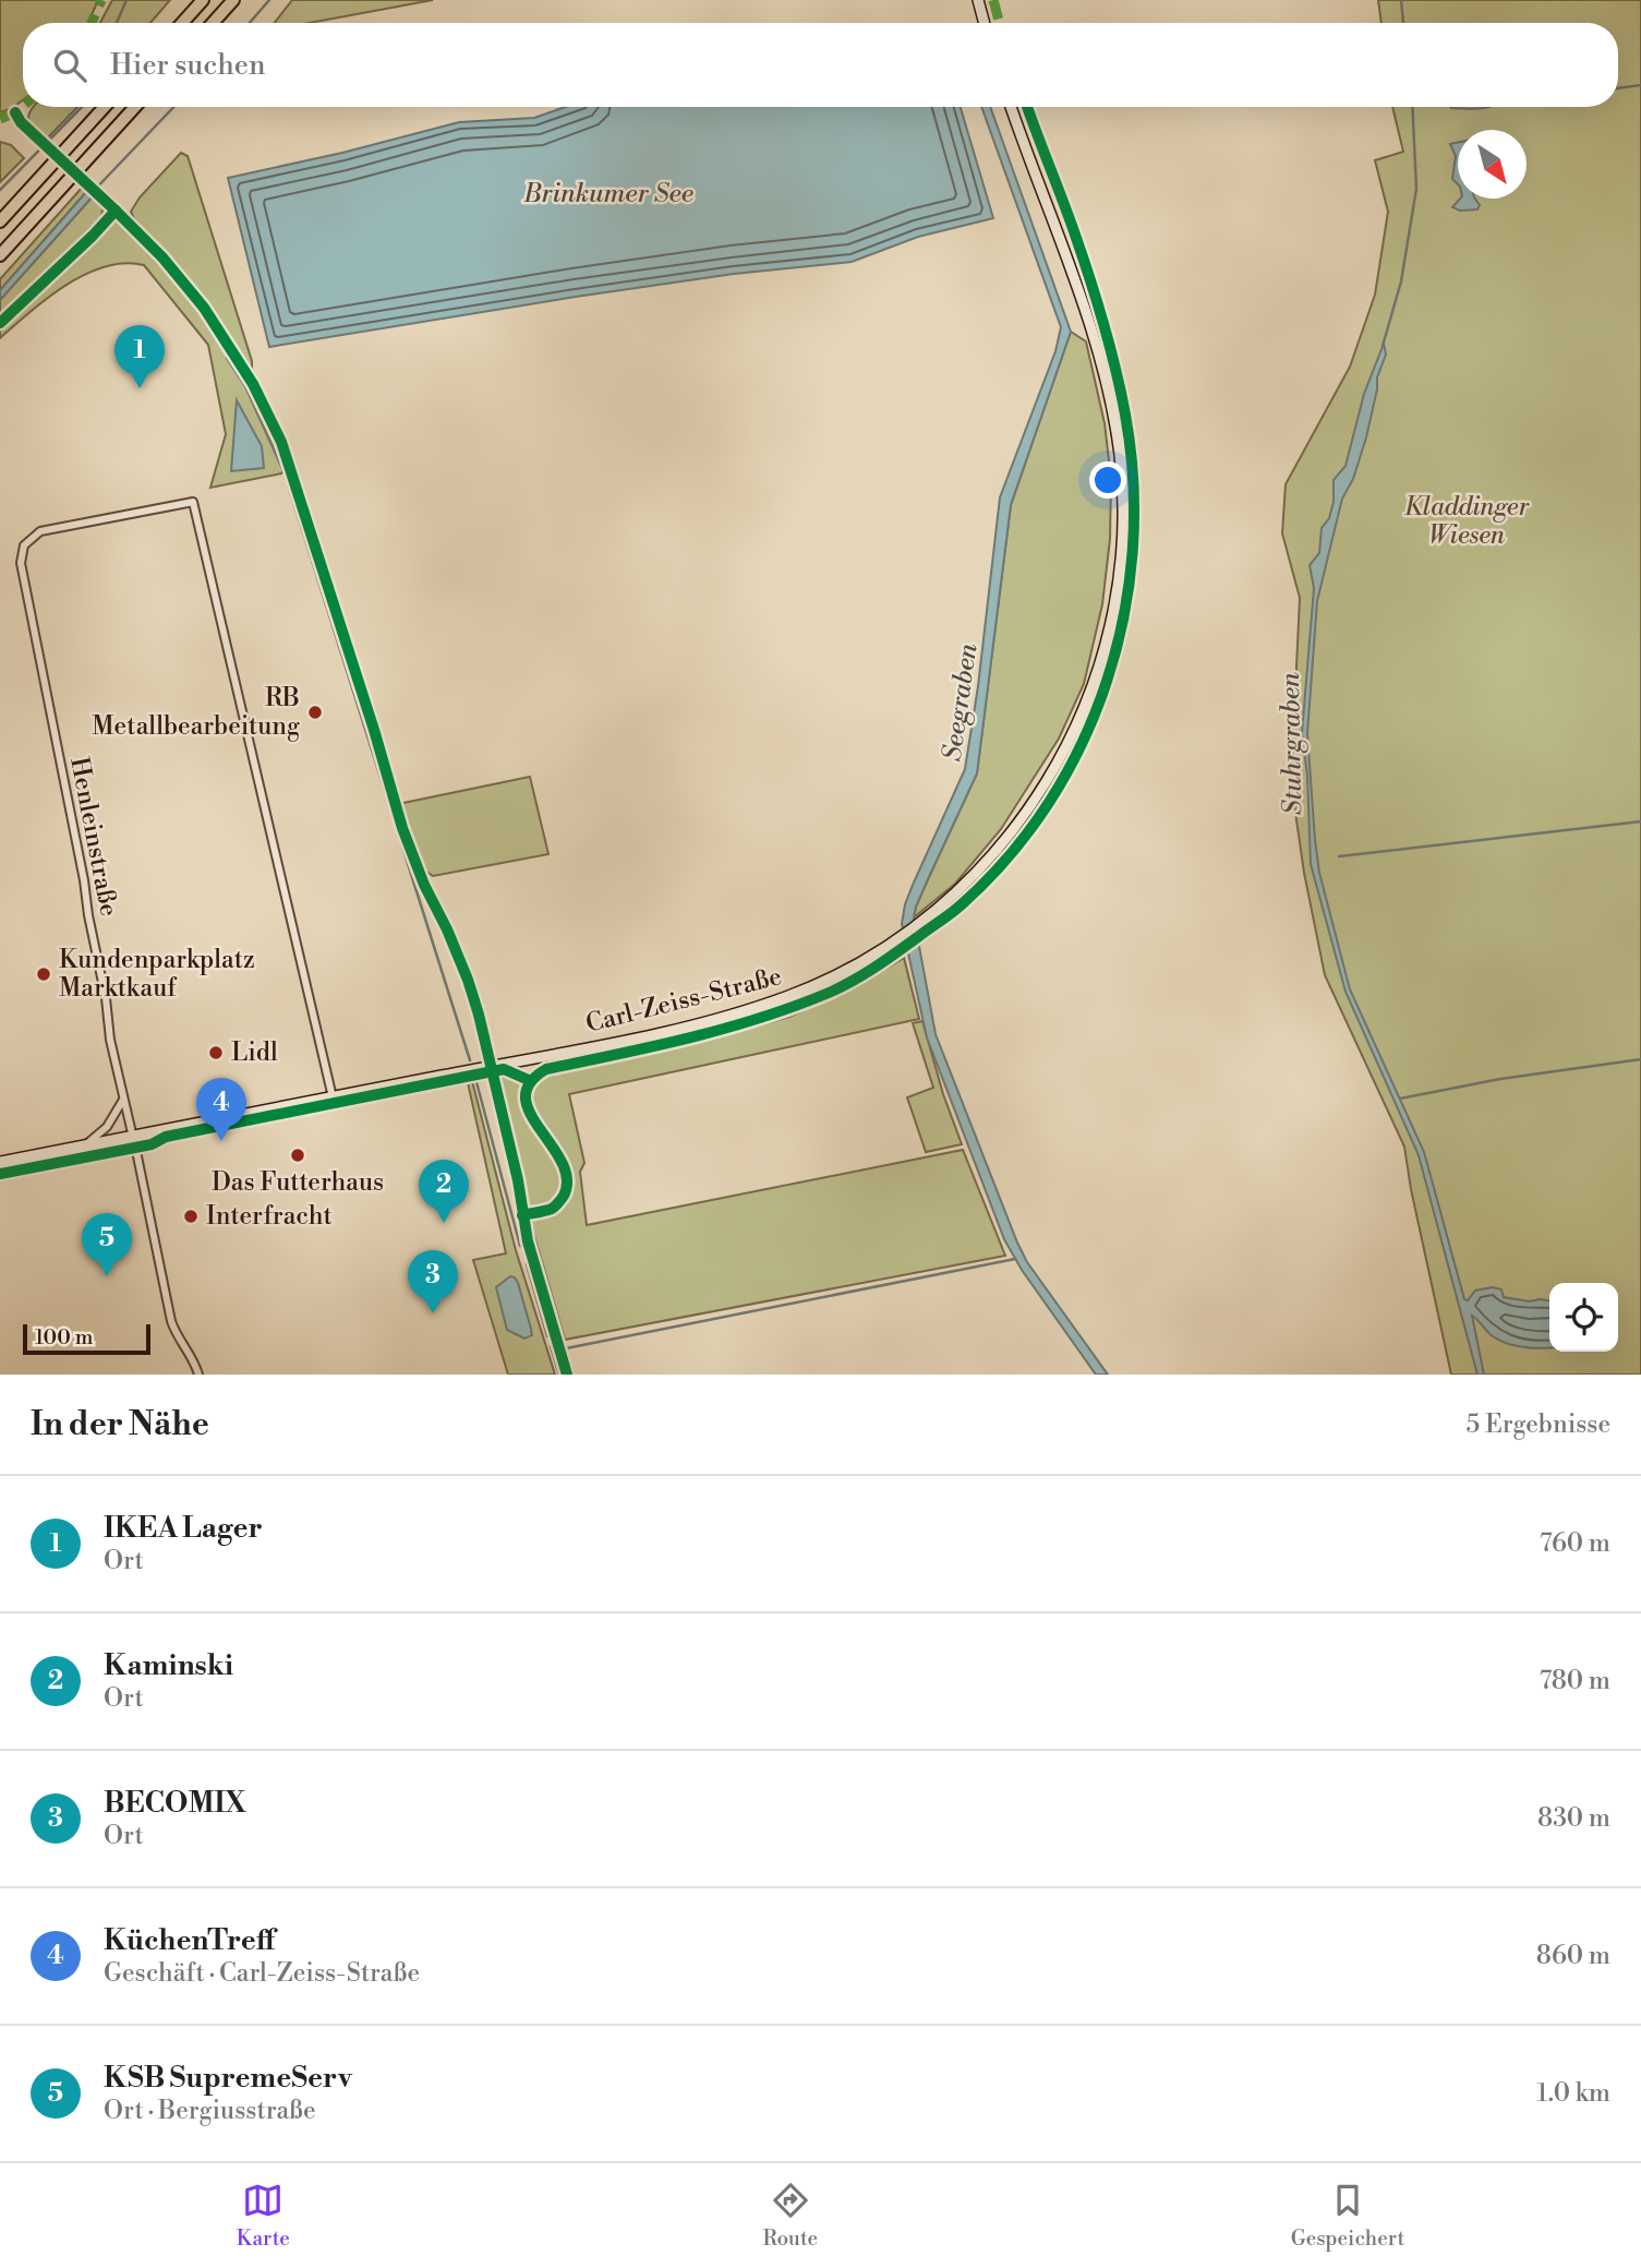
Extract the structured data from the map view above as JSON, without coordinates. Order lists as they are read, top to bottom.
{
  "streets": {
    "main road": ["Carl-Zeiss-Straße"],
    "street": ["Henleinstraße"]
  },
  "crossings": [
    ["Henleinstraße", "Carl-Zeiss-Straße"]
  ],
  "water": ["Brinkumer See", "Seegraben", "Stuhrgraben"],
  "parks": ["Kladdinger Wiesen"],
  "places": [
    "RB Metallbearbeitung",
    "Kundenparkplatz Marktkauf",
    "Lidl",
    "Das Futterhaus",
    "Interfracht"
  ],
  "scale_bar": "100 m",
  "north": "bottom right",
  "page": {
    "search": "Hier suchen",
    "pins": [
      "1",
      "4",
      "2",
      "5",
      "3"
    ],
    "scale": "100 m",
    "heading": ["In der Nähe", "5 Ergebnisse"],
    "list": [
      {
        "mark": "1",
        "name": "IKEA Lager",
        "note": "Ort",
        "value": "760 m"
      },
      {
        "mark": "2",
        "name": "Kaminski",
        "note": "Ort",
        "value": "780 m"
      },
      {
        "mark": "3",
        "name": "BECOMIX",
        "note": "Ort",
        "value": "830 m"
      },
      {
        "mark": "4",
        "name": "KüchenTreff",
        "note": "Geschäft · Carl-Zeiss-Straße",
        "value": "860 m"
      },
      {
        "mark": "5",
        "name": "KSB SupremeServ",
        "note": "Ort · Bergiusstraße",
        "value": "1.0 km"
      }
    ],
    "nav": ["Karte", "Route", "Gespeichert"]
  }
}
